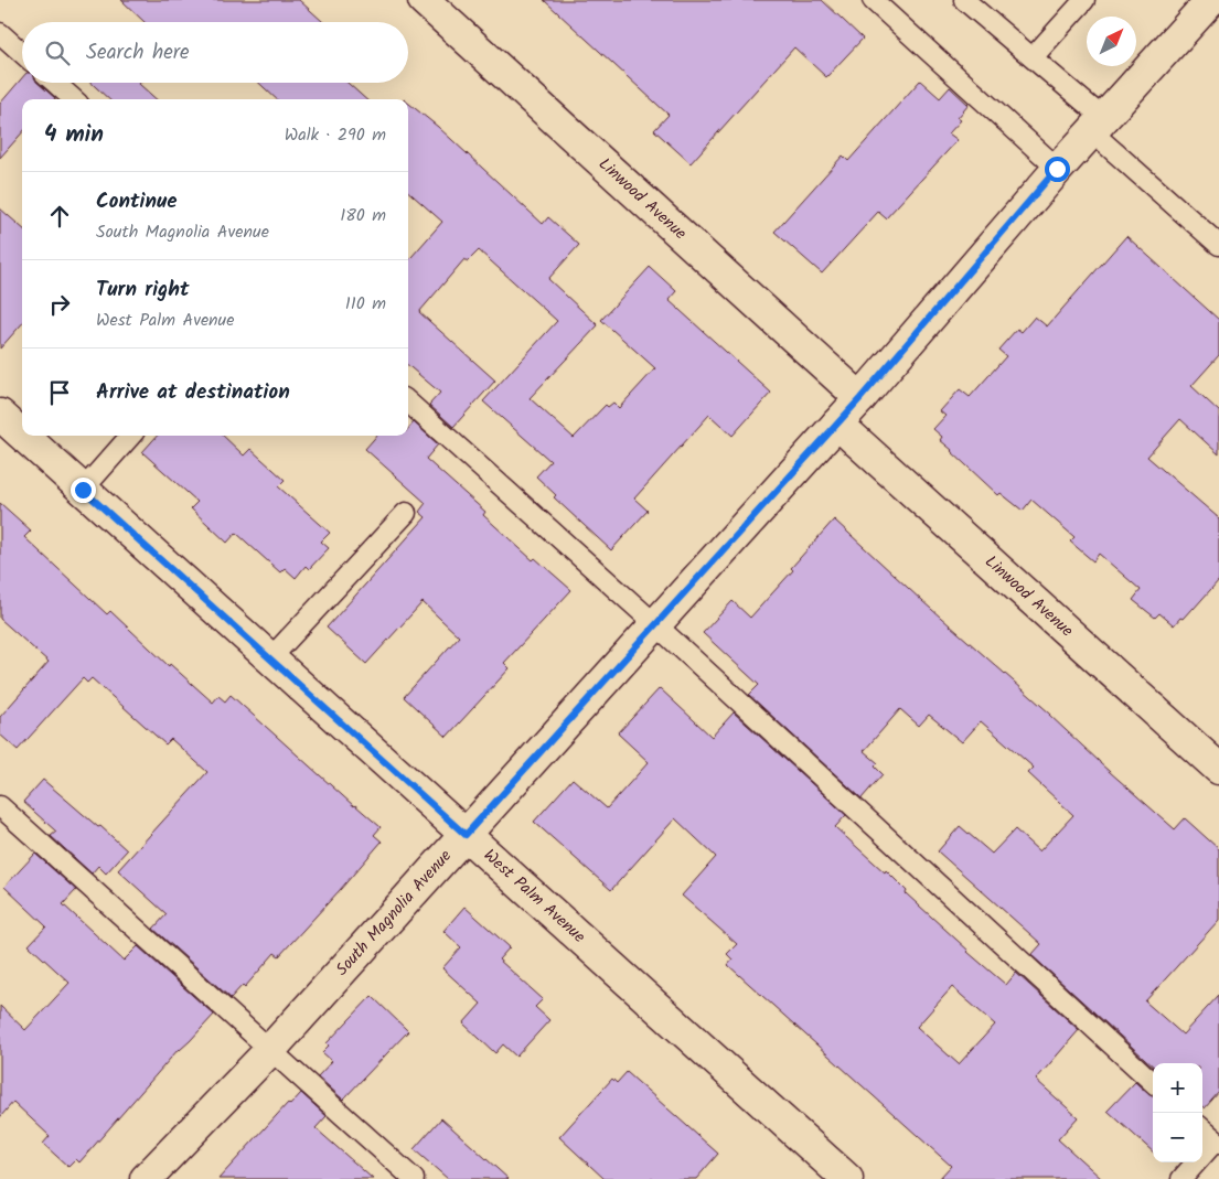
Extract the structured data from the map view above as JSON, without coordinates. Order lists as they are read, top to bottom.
{
  "streets": {
    "street": ["Linwood Avenue", "West Palm Avenue", "South Magnolia Avenue"]
  },
  "crossings": [
    ["Linwood Avenue", "South Magnolia Avenue"],
    ["West Palm Avenue", "South Magnolia Avenue"]
  ],
  "north": "top right",
  "page": {
    "search": "Search here",
    "heading": ["4 min", "Walk · 290 m"],
    "list": [
      ["Continue", "South Magnolia Avenue", "180 m"],
      ["Turn right", "West Palm Avenue", "110 m"],
      "Arrive at destination"
    ],
    "map_buttons": ["+", "−"]
  }
}
